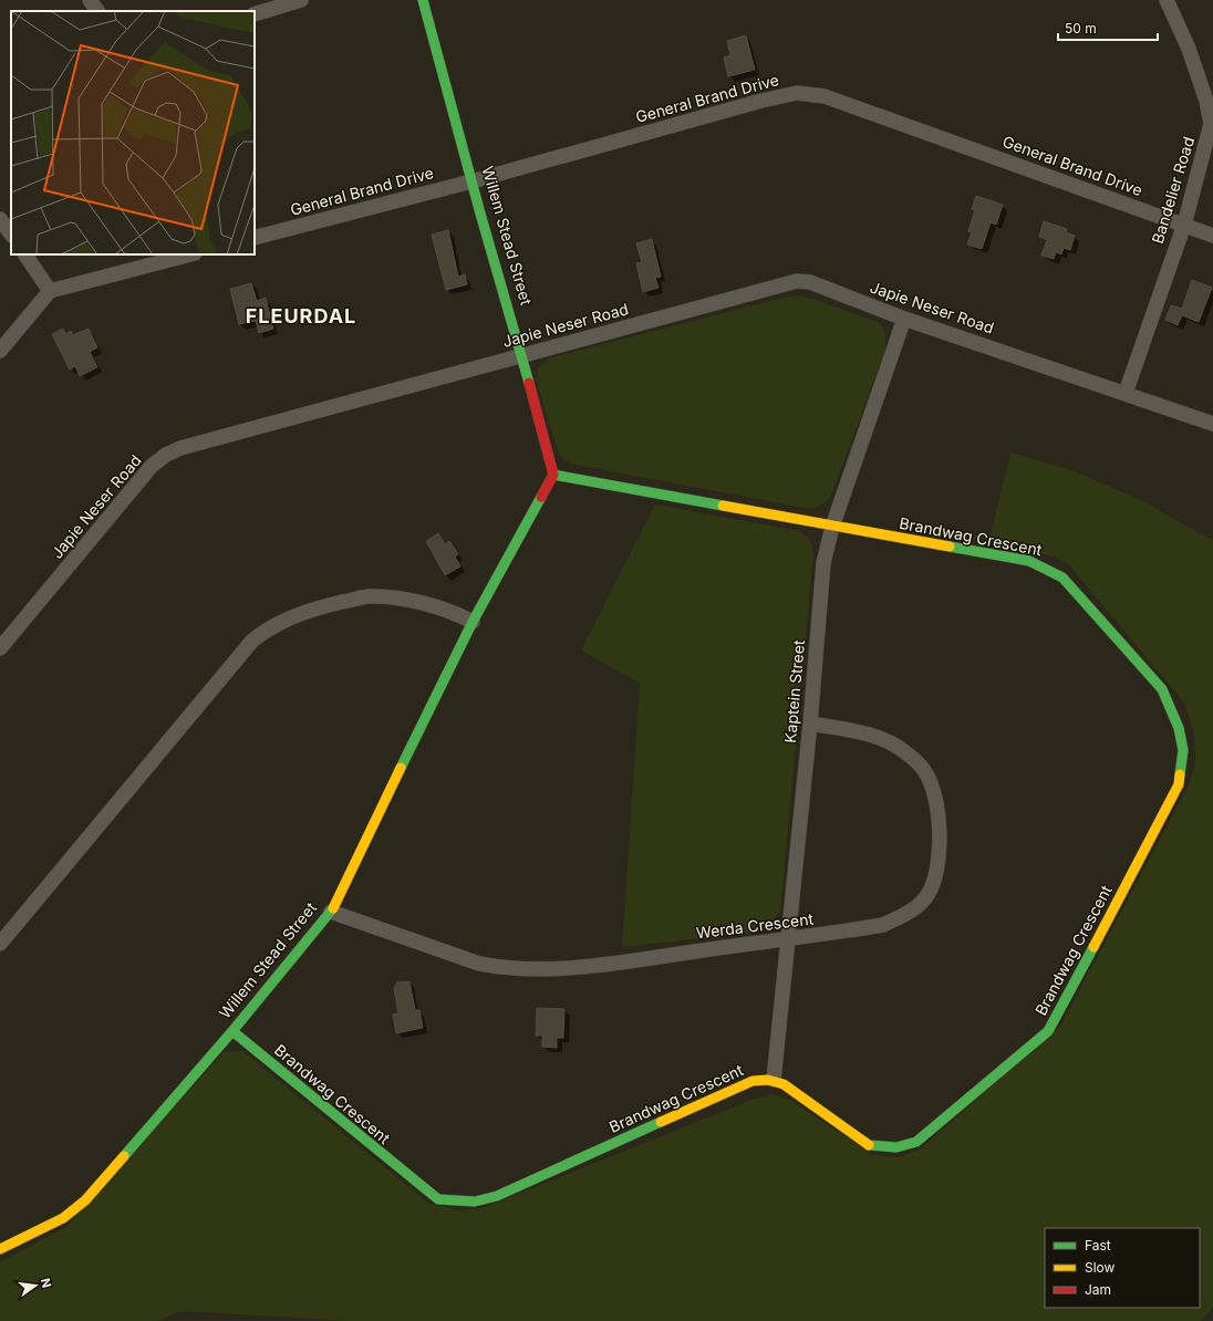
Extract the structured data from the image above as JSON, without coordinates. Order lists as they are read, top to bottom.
{
  "streets": {
    "street": [
      "General Brand Drive",
      "Bandelier Road",
      "Willem Stead Street",
      "Japie Neser Road",
      "Brandwag Crescent",
      "Kaptein Street",
      "Werda Crescent"
    ]
  },
  "crossings": [
    ["General Brand Drive", "Bandelier Road"],
    ["General Brand Drive", "Willem Stead Street"],
    ["Bandelier Road", "Japie Neser Road"],
    ["Willem Stead Street", "Japie Neser Road"],
    ["Willem Stead Street", "Brandwag Crescent"],
    ["Willem Stead Street", "Werda Crescent"],
    ["Japie Neser Road", "Kaptein Street"],
    ["Brandwag Crescent", "Kaptein Street"],
    ["Kaptein Street", "Werda Crescent"]
  ],
  "districts": ["FLEURDAL"],
  "legend": ["Fast", "Slow", "Jam"],
  "scale_bar": "50 m",
  "north": "right"
}
